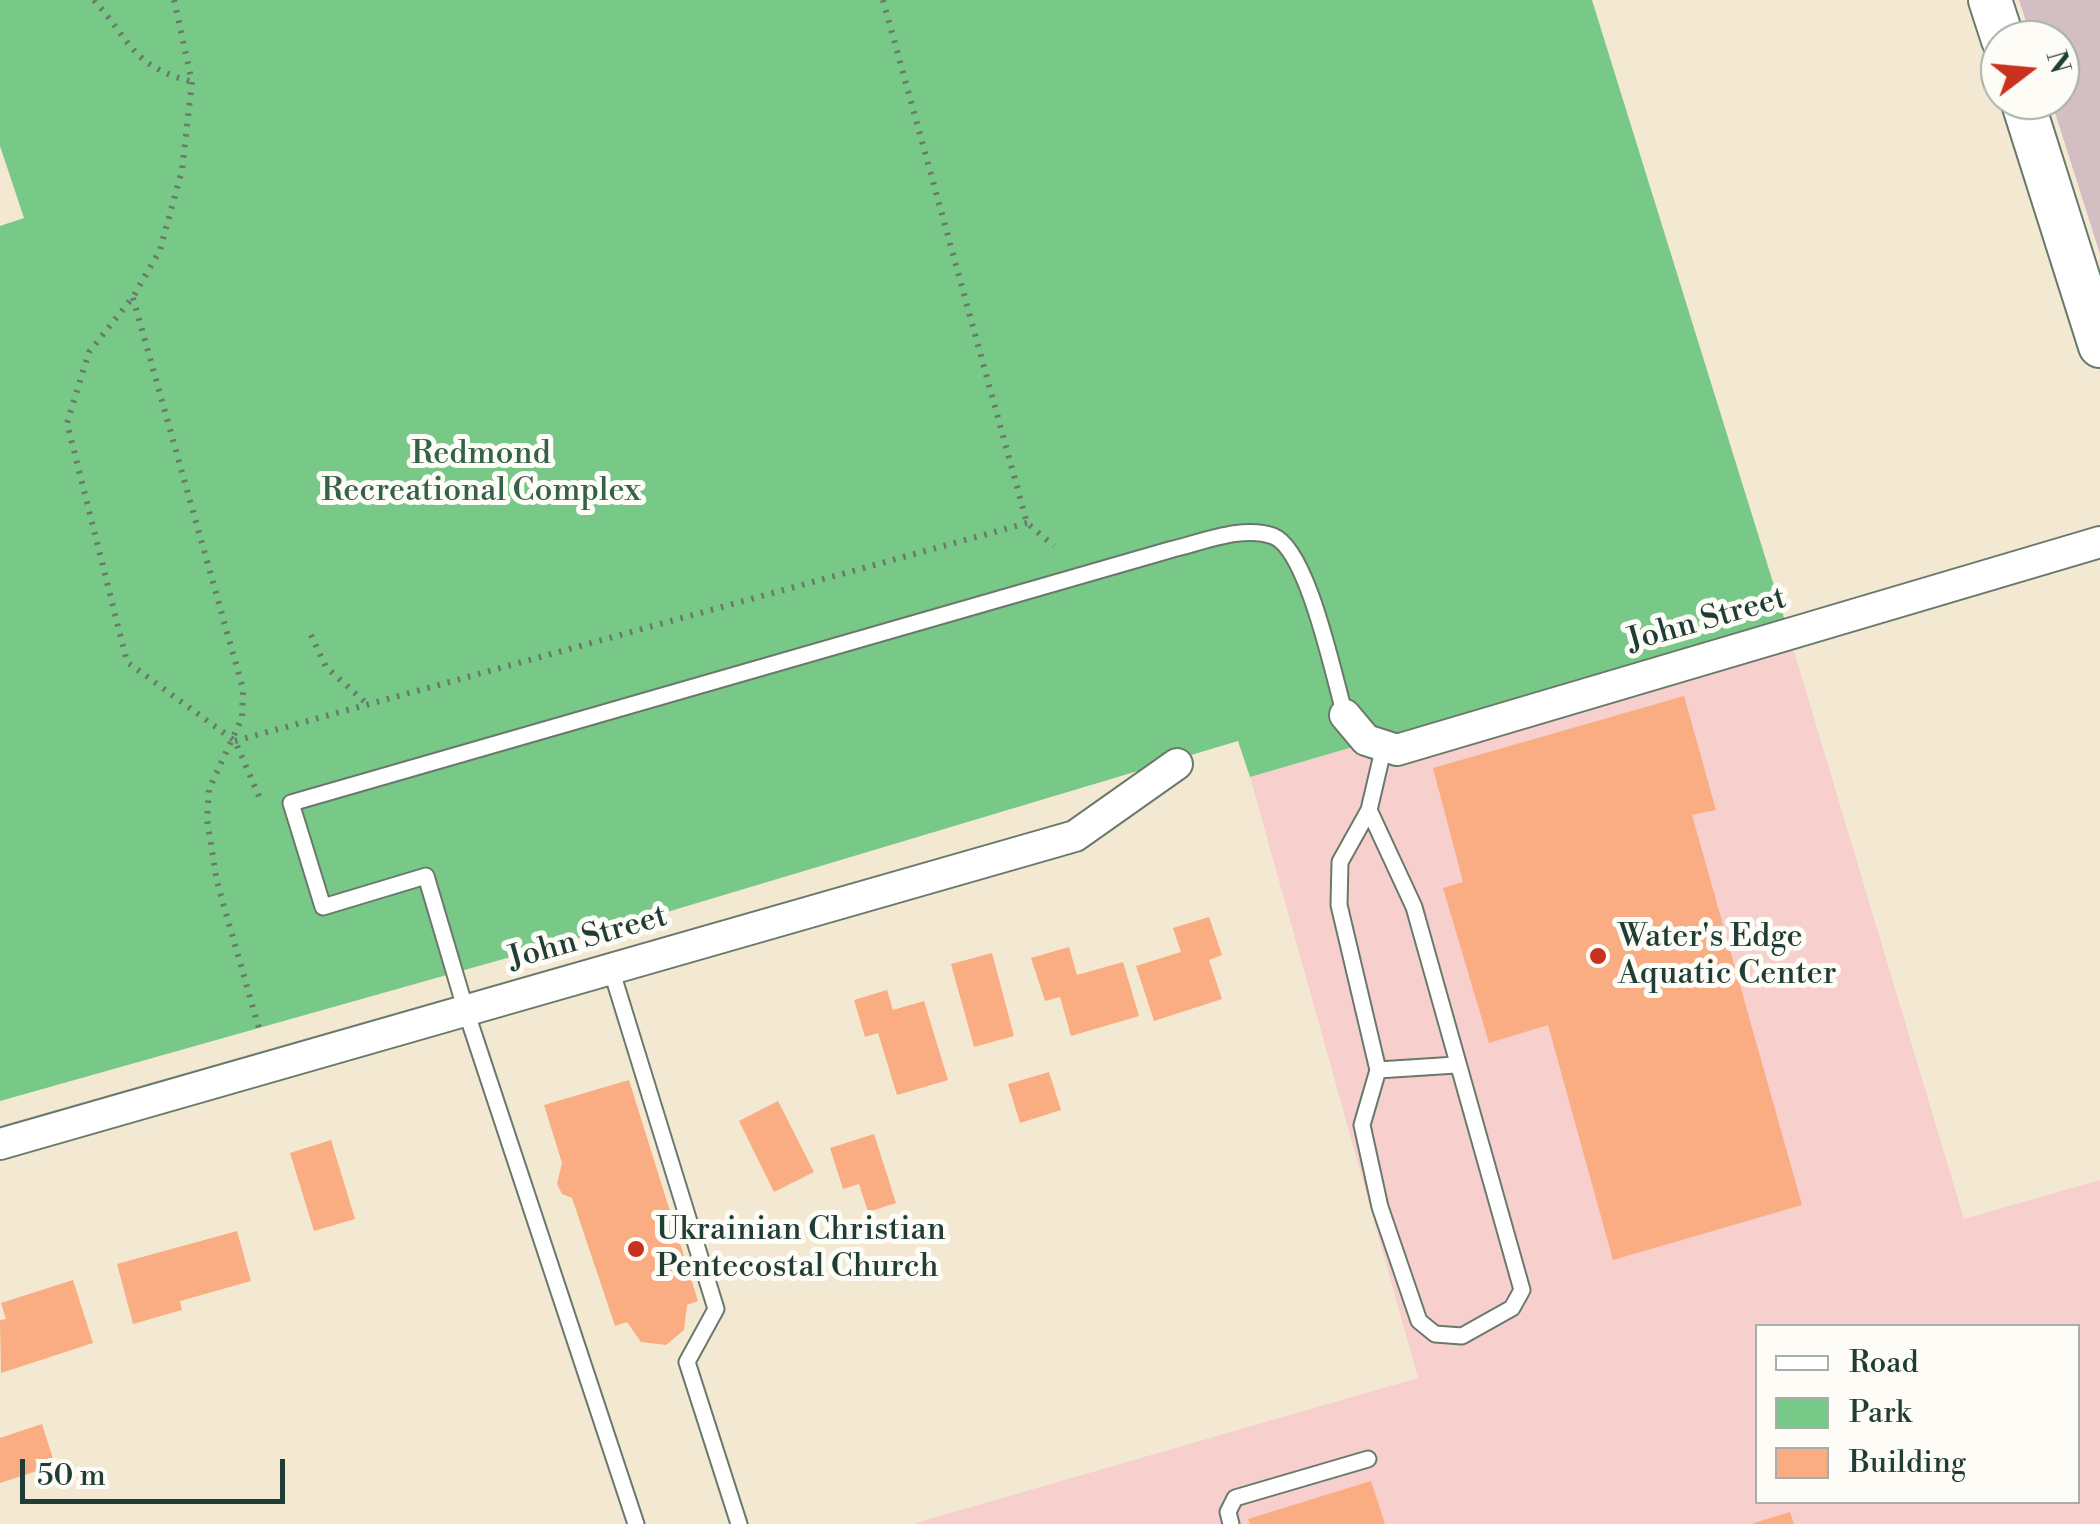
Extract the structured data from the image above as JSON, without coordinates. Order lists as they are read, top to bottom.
{
  "streets": {
    "street": ["John Street"]
  },
  "parks": ["Redmond Recreational Complex"],
  "places": ["Water's Edge Aquatic Center", "Ukrainian Christian Pentecostal Church"],
  "legend": ["Road", "Park", "Building"],
  "scale_bar": "50 m",
  "north": "right"
}
